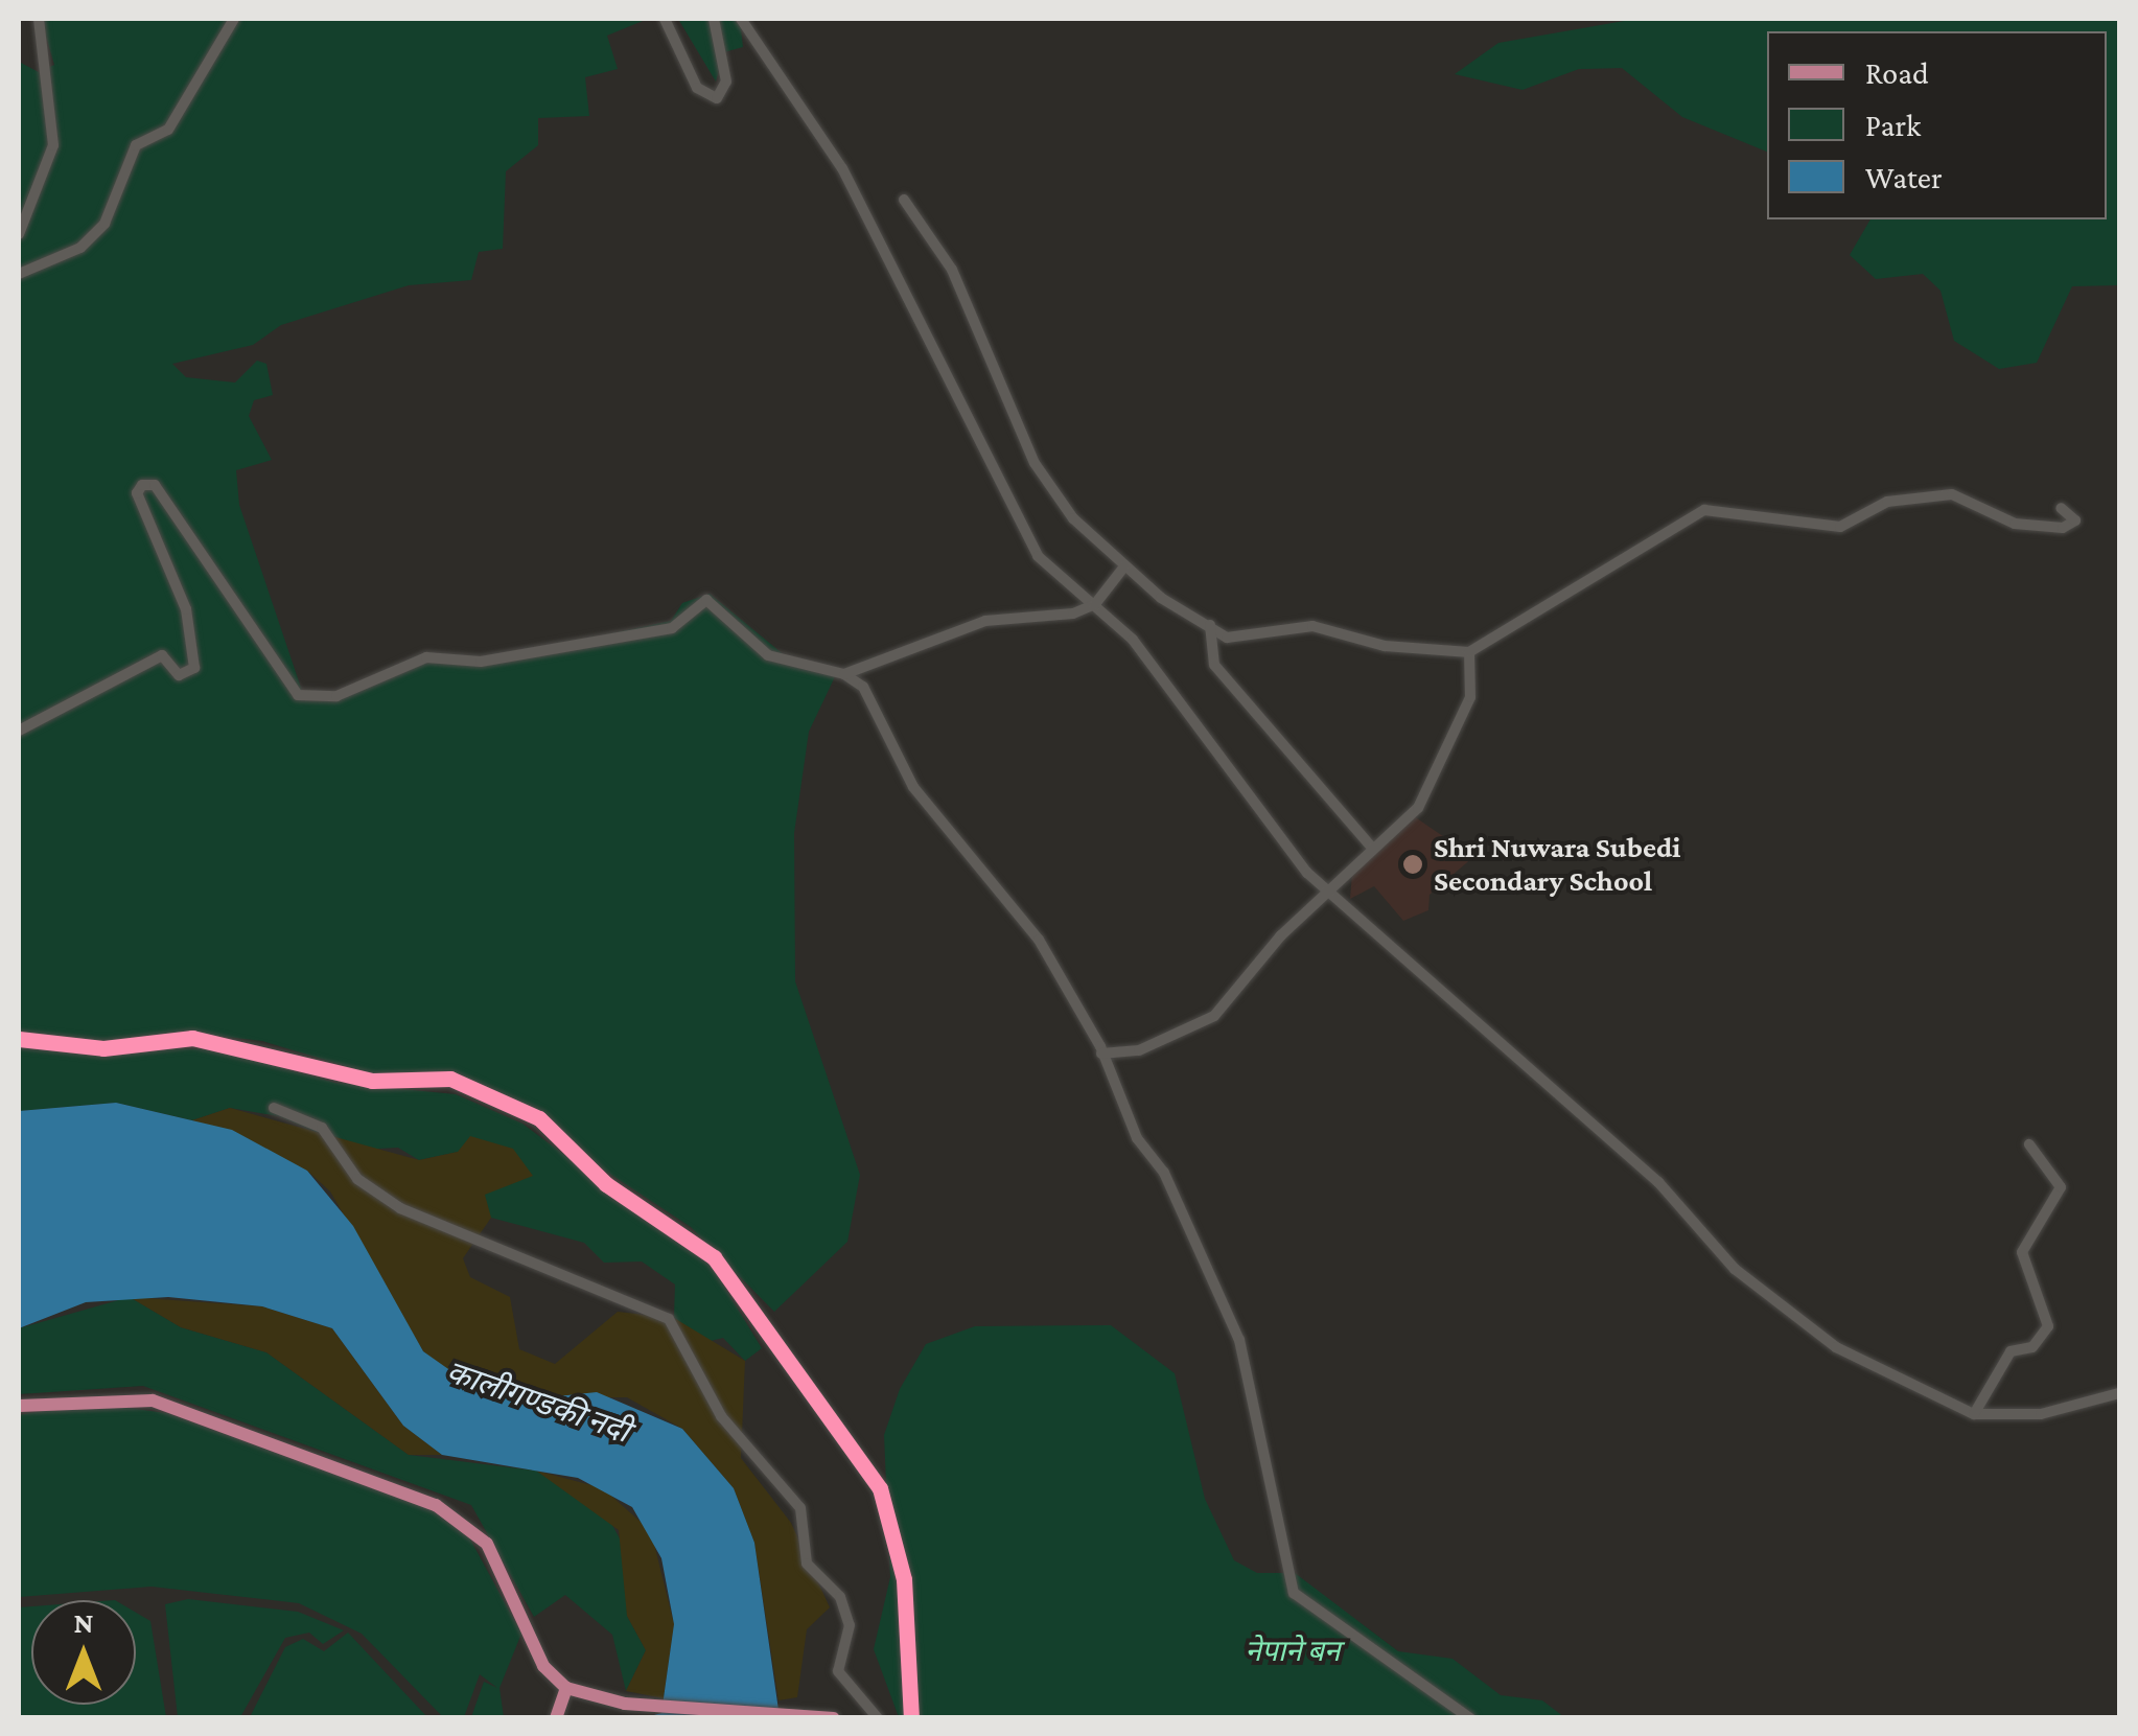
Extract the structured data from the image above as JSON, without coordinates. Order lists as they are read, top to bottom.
{
  "water": ["कालीगण्डकी नदी"],
  "parks": ["नेपाने बन"],
  "places": ["Shri Nuwara Subedi Secondary School"],
  "legend": ["Road", "Park", "Water"],
  "north": "top"
}
